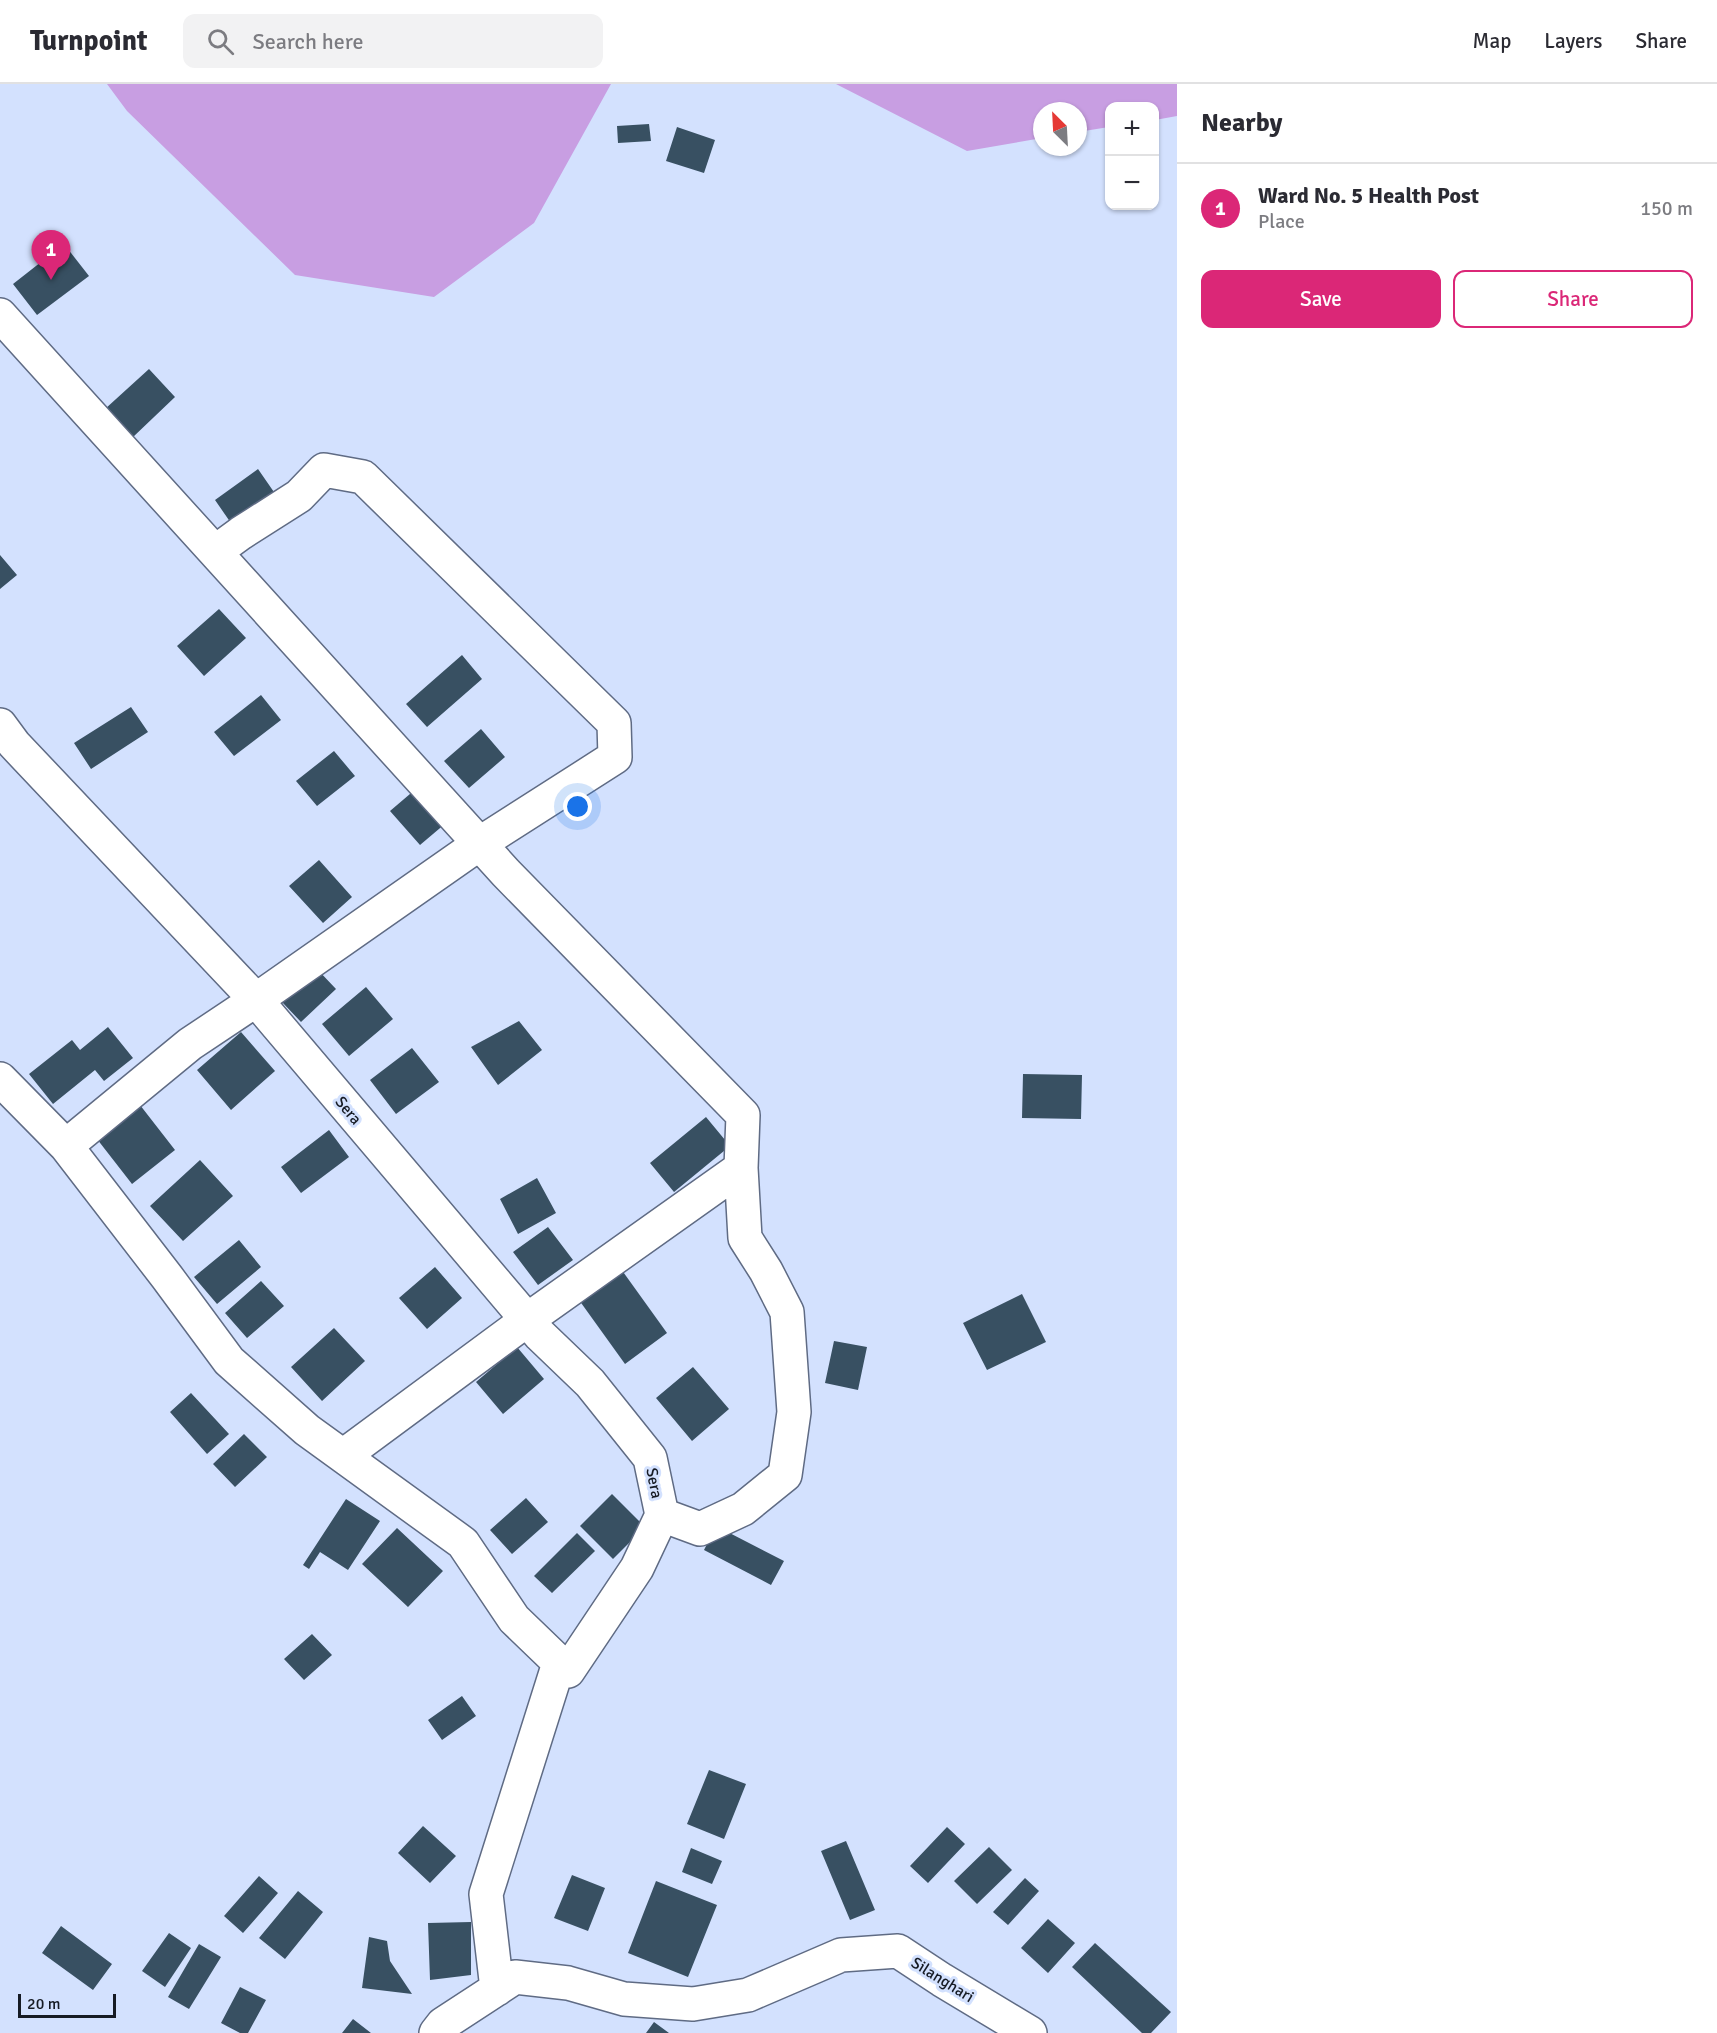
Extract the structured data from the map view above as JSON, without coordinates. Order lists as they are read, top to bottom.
{
  "streets": {
    "street": ["Sera", "Silanghari"]
  },
  "scale_bar": "20 m",
  "north": "top left",
  "page": {
    "header": "Turnpoint",
    "search": "Search here",
    "nav": ["Map", "Layers", "Share"],
    "heading": "Nearby",
    "map_buttons": ["+", "−"],
    "list": [
      {
        "mark": "1",
        "name": "Ward No. 5 Health Post",
        "note": "Place",
        "value": "150 m"
      }
    ],
    "pins": "1",
    "buttons": ["Save", "Share"],
    "scale": "20 m"
  }
}
